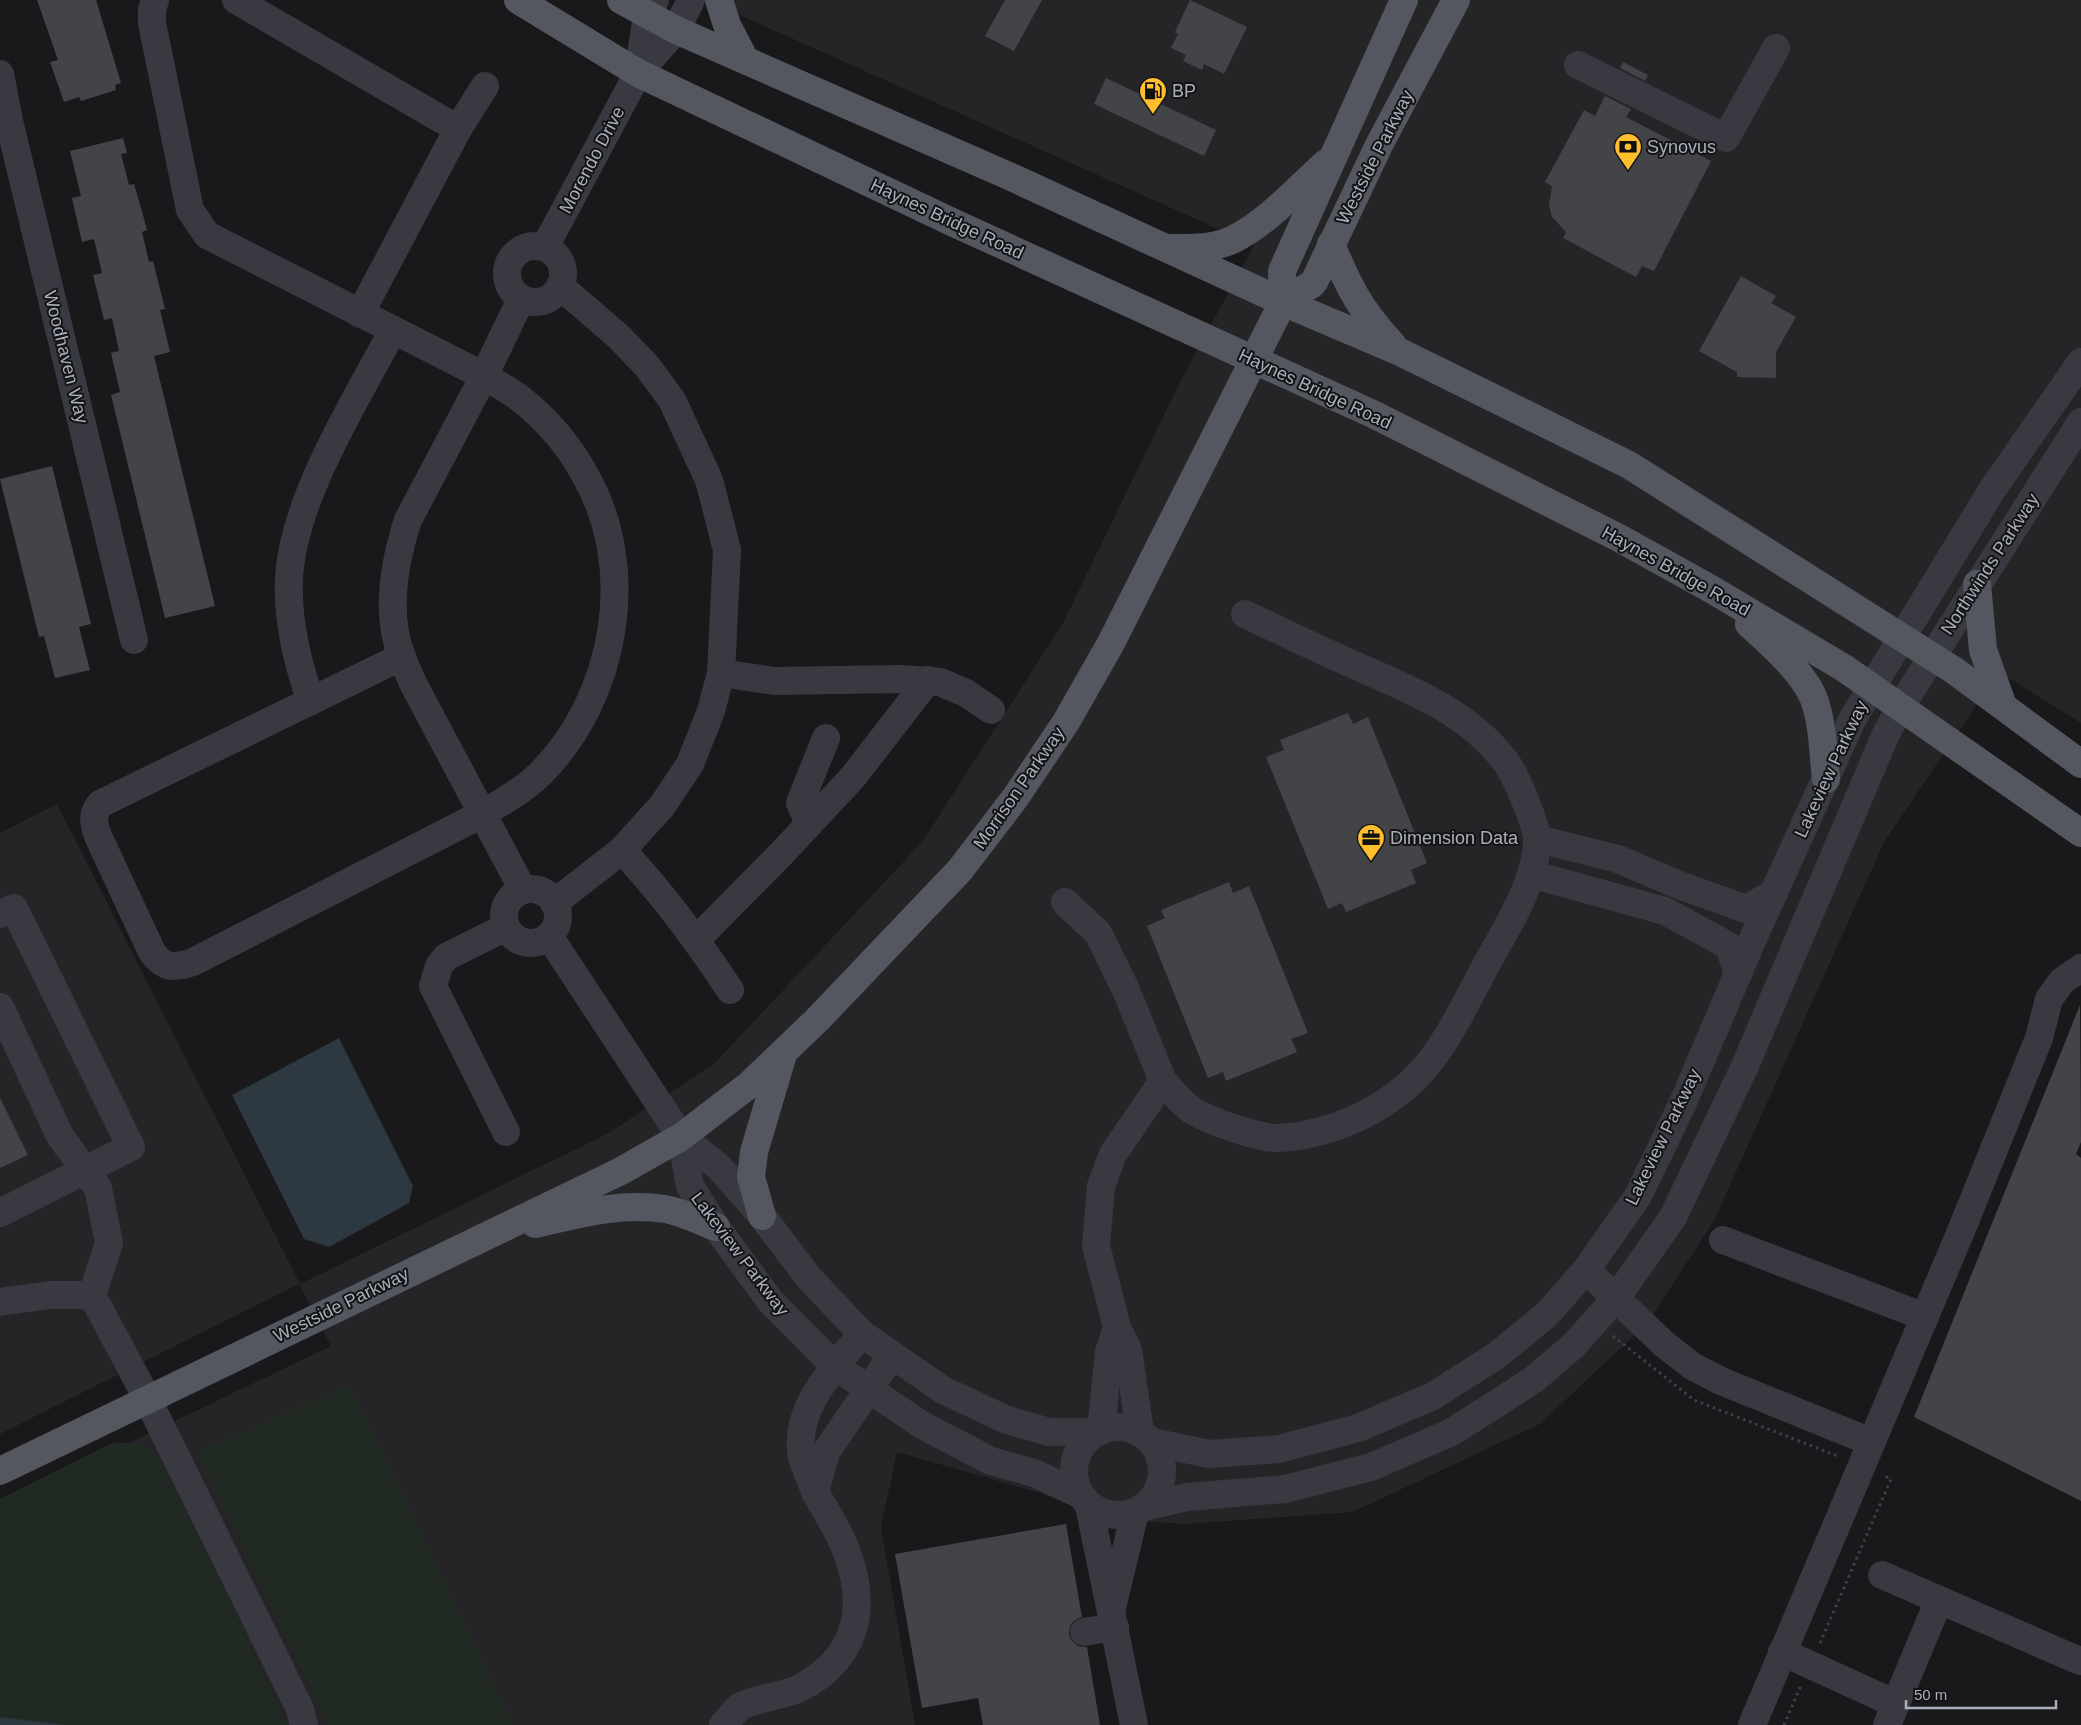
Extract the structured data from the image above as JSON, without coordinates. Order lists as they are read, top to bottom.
{
  "streets": {
    "main road": ["Westside Parkway", "Haynes Bridge Road", "Morrison Parkway"],
    "street": [
      "Morendo Drive",
      "Woodhaven Way",
      "Northwinds Parkway",
      "Lakeview Parkway"
    ]
  },
  "crossings": [
    ["Westside Parkway", "Haynes Bridge Road"],
    ["Westside Parkway", "Lakeview Parkway"],
    ["Westside Parkway", "Morrison Parkway"],
    ["Morendo Drive", "Haynes Bridge Road"],
    ["Haynes Bridge Road", "Northwinds Parkway"],
    ["Haynes Bridge Road", "Lakeview Parkway"],
    ["Haynes Bridge Road", "Morrison Parkway"],
    ["Northwinds Parkway", "Lakeview Parkway"],
    ["Lakeview Parkway", "Morrison Parkway"]
  ],
  "places": {
    "fuel station": ["BP"],
    "bank": ["Synovus"],
    "office": ["Dimension Data"]
  },
  "scale_bar": "50 m"
}
